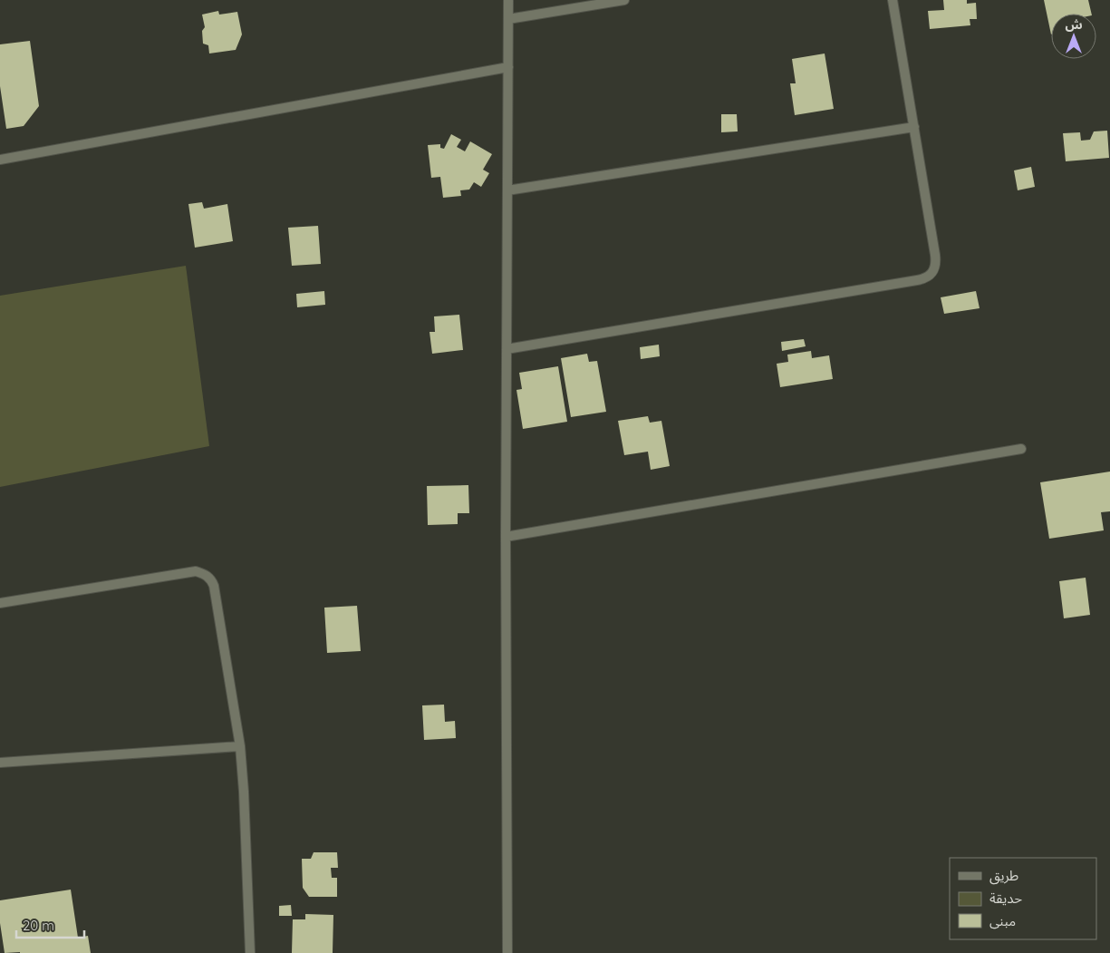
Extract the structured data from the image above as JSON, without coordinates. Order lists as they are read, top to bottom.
{
  "legend": ["طريق", "حديقة", "مبنى"],
  "scale_bar": "20 m",
  "north": "top"
}
